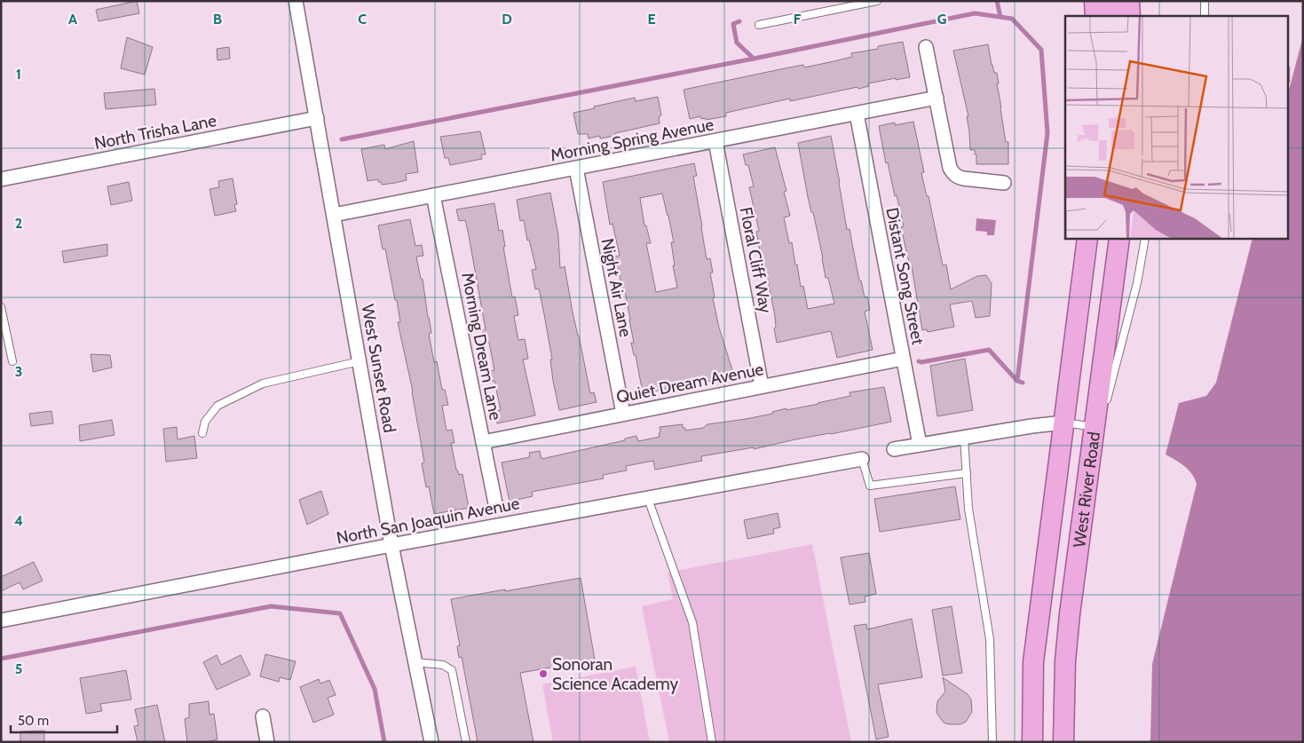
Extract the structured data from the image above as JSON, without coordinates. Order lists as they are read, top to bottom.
{
  "streets": {
    "main road": ["West River Road"],
    "street": [
      "North Trisha Lane",
      "Morning Spring Avenue",
      "Floral Cliff Way",
      "Distant Song Street",
      "Night Air Lane",
      "Morning Dream Lane",
      "West Sunset Road",
      "Quiet Dream Avenue",
      "North San Joaquin Avenue"
    ]
  },
  "crossings": [
    ["North Trisha Lane", "West Sunset Road"],
    ["Morning Spring Avenue", "Floral Cliff Way"],
    ["Morning Spring Avenue", "Distant Song Street"],
    ["Morning Spring Avenue", "Night Air Lane"],
    ["Morning Spring Avenue", "Morning Dream Lane"],
    ["Morning Spring Avenue", "West Sunset Road"],
    ["Floral Cliff Way", "Quiet Dream Avenue"],
    ["Distant Song Street", "Quiet Dream Avenue"],
    ["Night Air Lane", "Quiet Dream Avenue"],
    ["Morning Dream Lane", "Quiet Dream Avenue"],
    ["West Sunset Road", "North San Joaquin Avenue"]
  ],
  "places": ["Sonoran Science Academy"],
  "scale_bar": "50 m",
  "grid": {
    "columns": [
      "A",
      "B",
      "C",
      "D",
      "E",
      "F",
      "G"
    ],
    "rows": [
      "1",
      "2",
      "3",
      "4",
      "5"
    ]
  }
}
